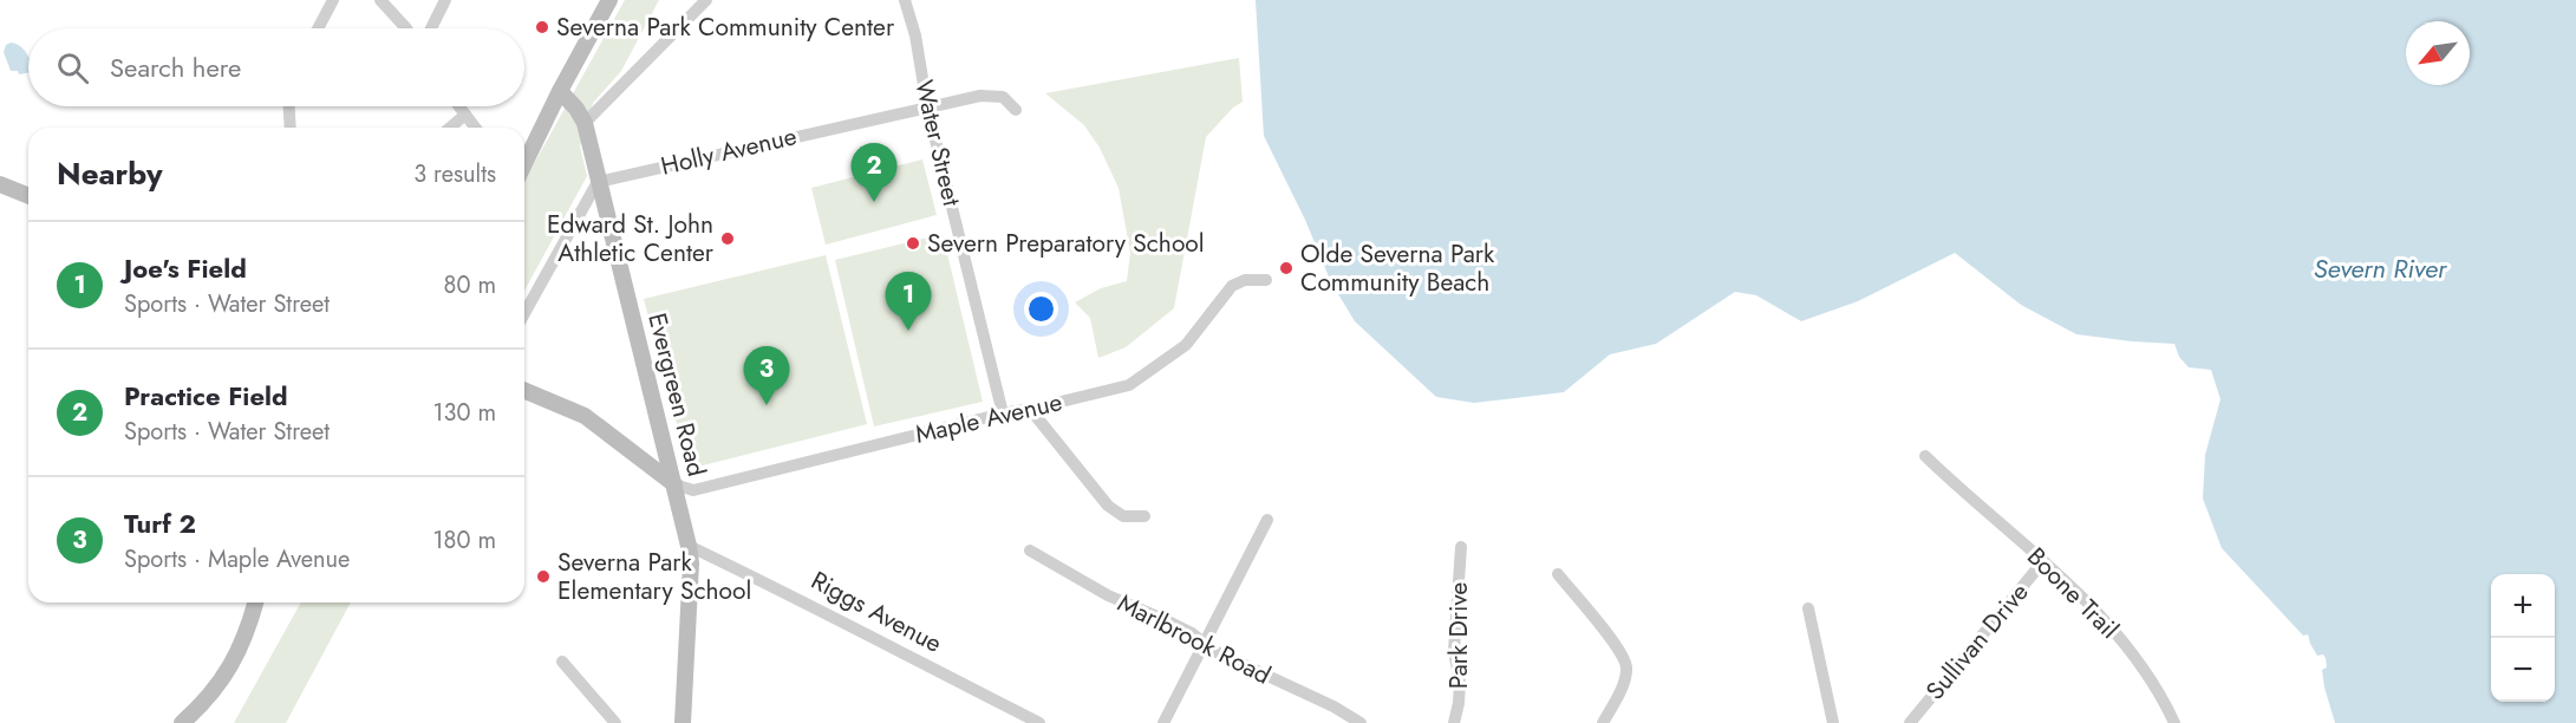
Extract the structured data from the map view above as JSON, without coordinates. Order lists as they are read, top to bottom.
{
  "streets": {
    "street": [
      "Water Street",
      "Holly Avenue",
      "Evergreen Road",
      "Maple Avenue",
      "Boone Trail",
      "Riggs Avenue",
      "Park Drive",
      "Marlbrook Road",
      "Sullivan Drive"
    ]
  },
  "crossings": [
    ["Water Street", "Holly Avenue"],
    ["Water Street", "Maple Avenue"],
    ["Holly Avenue", "Evergreen Road"],
    ["Evergreen Road", "Maple Avenue"],
    ["Evergreen Road", "Riggs Avenue"],
    ["Boone Trail", "Sullivan Drive"]
  ],
  "water": ["Severn River"],
  "places": [
    "Severna Park Community Center",
    "Edward St. John Athletic Center",
    "Severn Preparatory School",
    "Olde Severna Park Community Beach",
    "Severna Park Elementary School"
  ],
  "north": "bottom left",
  "page": {
    "search": "Search here",
    "heading": ["Nearby", "3 results"],
    "pins": ["2", "1", "3"],
    "list": [
      {
        "mark": "1",
        "name": "Joe's Field",
        "note": "Sports · Water Street",
        "value": "80 m"
      },
      {
        "mark": "2",
        "name": "Practice Field",
        "note": "Sports · Water Street",
        "value": "130 m"
      },
      {
        "mark": "3",
        "name": "Turf 2",
        "note": "Sports · Maple Avenue",
        "value": "180 m"
      }
    ],
    "map_buttons": ["+", "−"]
  }
}
